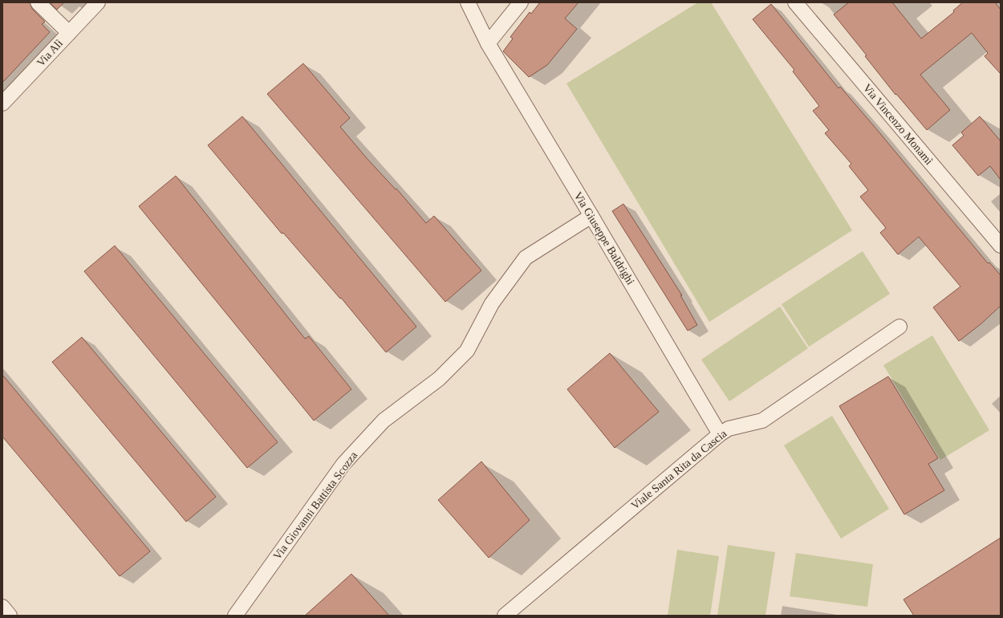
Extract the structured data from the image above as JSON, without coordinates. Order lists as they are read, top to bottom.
{
  "streets": {
    "street": [
      "Via Alì",
      "Via Vincenzo Monamì",
      "Via Giuseppe Baldrighi",
      "Viale Santa Rita da Cascia",
      "Via Giovanni Battista Scozza"
    ]
  },
  "crossings": [
    ["Via Giuseppe Baldrighi", "Viale Santa Rita da Cascia"],
    ["Via Giuseppe Baldrighi", "Via Giovanni Battista Scozza"]
  ]
}
